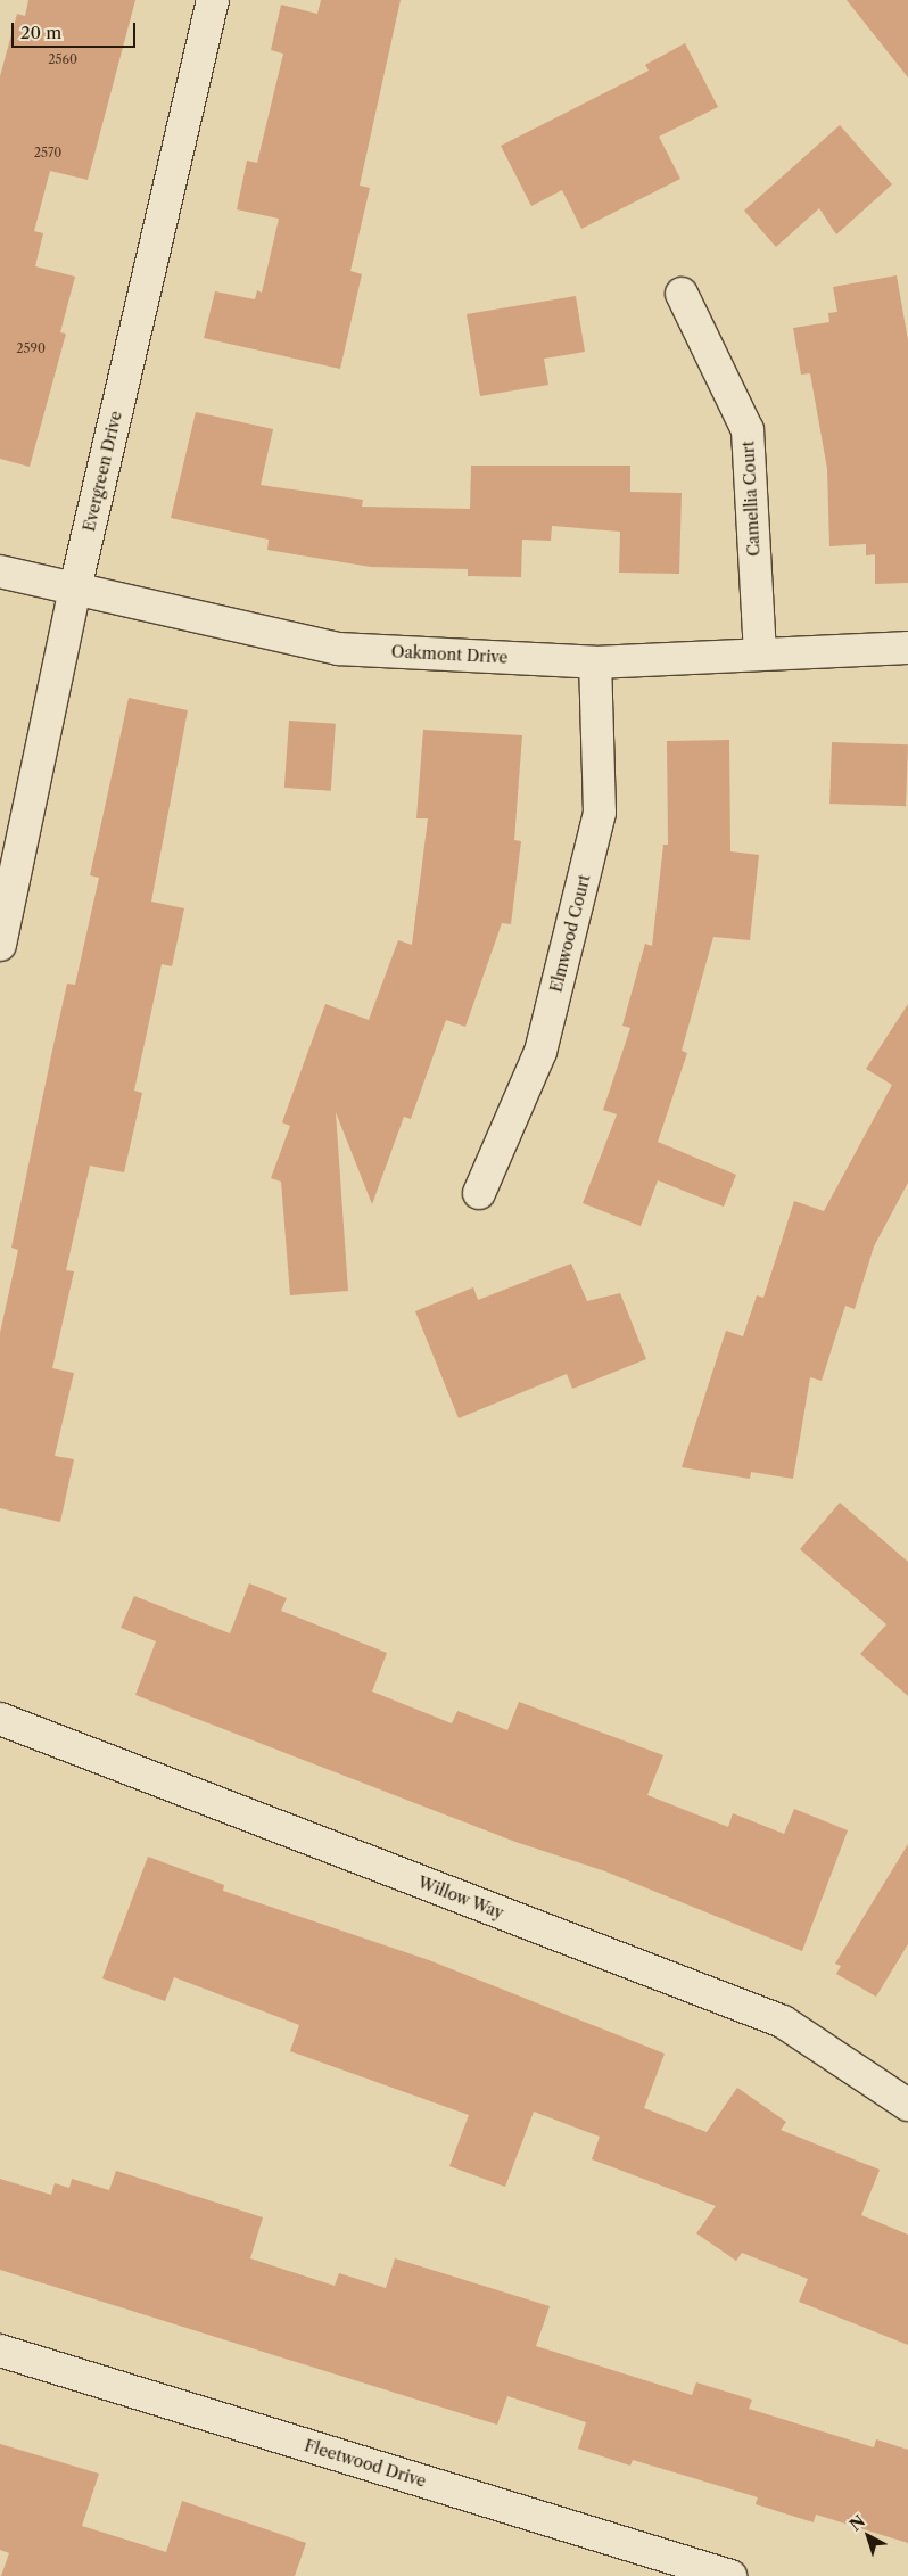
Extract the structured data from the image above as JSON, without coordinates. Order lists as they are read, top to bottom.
{
  "streets": {
    "street": [
      "Evergreen Drive",
      "Camellia Court",
      "Oakmont Drive",
      "Elmwood Court",
      "Willow Way",
      "Fleetwood Drive"
    ]
  },
  "crossings": [
    ["Evergreen Drive", "Oakmont Drive"],
    ["Camellia Court", "Oakmont Drive"],
    ["Oakmont Drive", "Elmwood Court"]
  ],
  "house_numbers": ["2560", "2570", "2590"],
  "scale_bar": "20 m",
  "north": "top left"
}
